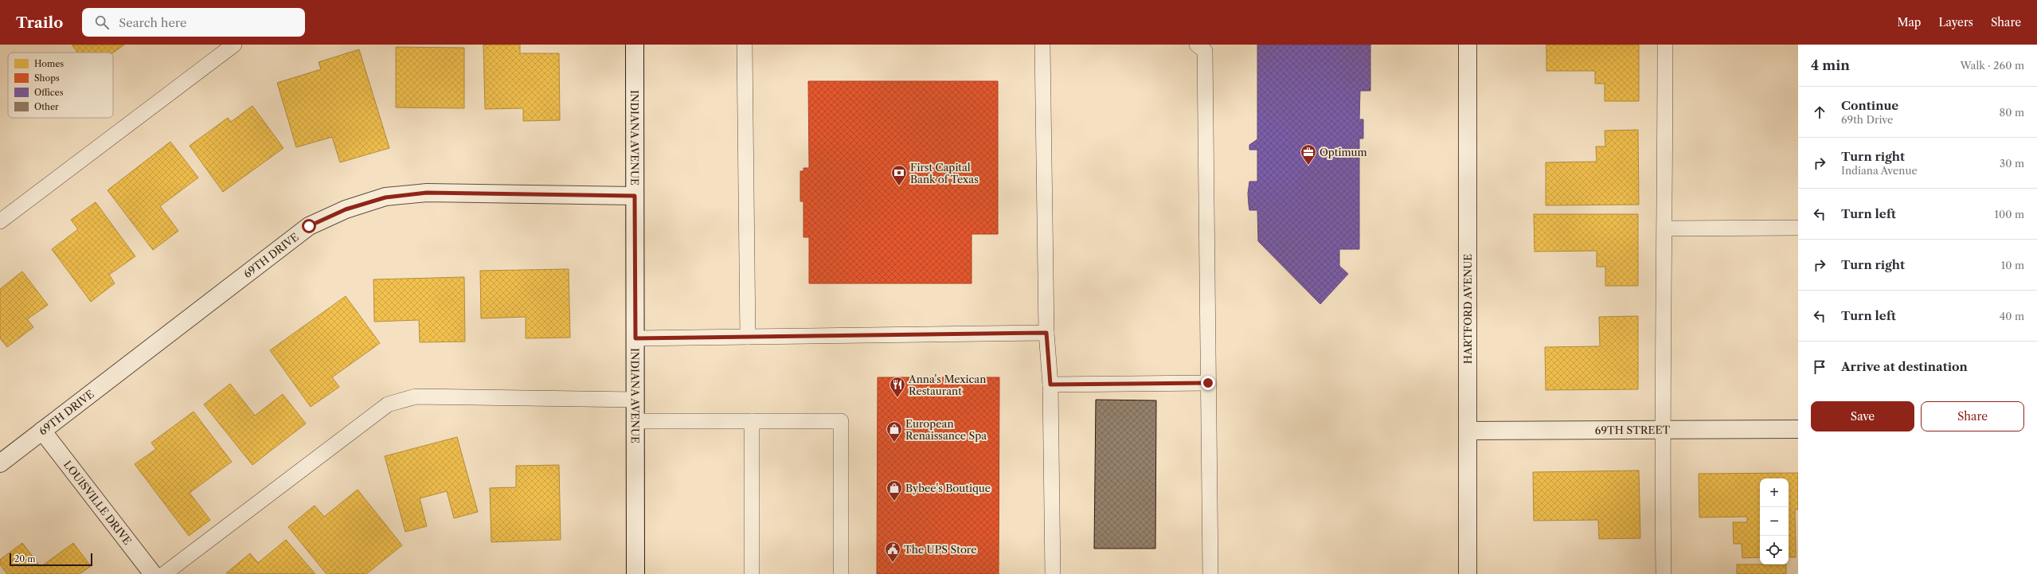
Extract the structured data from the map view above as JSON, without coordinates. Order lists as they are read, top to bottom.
{
  "streets": {
    "street": [
      "INDIANA AVENUE",
      "69TH DRIVE",
      "HARTFORD AVENUE",
      "69TH STREET",
      "LOUISVILLE DRIVE"
    ]
  },
  "crossings": [
    ["INDIANA AVENUE", "69TH DRIVE"],
    ["69TH DRIVE", "LOUISVILLE DRIVE"],
    ["HARTFORD AVENUE", "69TH STREET"]
  ],
  "places": {
    "office": ["Optimum"],
    "bank": ["First Capital Bank of Texas"],
    "restaurant": ["Anna's Mexican Restaurant"],
    "shop": ["European Renaissance Spa", "Bybee's Boutique"],
    "public building": ["The UPS Store"]
  },
  "legend": [
    "Homes",
    "Shops",
    "Offices",
    "Other"
  ],
  "scale_bar": "20 m",
  "page": {
    "header": "Trailo",
    "search": "Search here",
    "nav": ["Map", "Layers", "Share"],
    "heading": ["4 min", "Walk · 260 m"],
    "list": [
      ["Continue", "69th Drive", "80 m"],
      ["Turn right", "Indiana Avenue", "30 m"],
      ["Turn left", "100 m"],
      ["Turn right", "10 m"],
      ["Turn left", "40 m"],
      "Arrive at destination"
    ],
    "buttons": ["Save", "Share"],
    "map_buttons": ["+", "−"],
    "scale": "20 m"
  }
}
